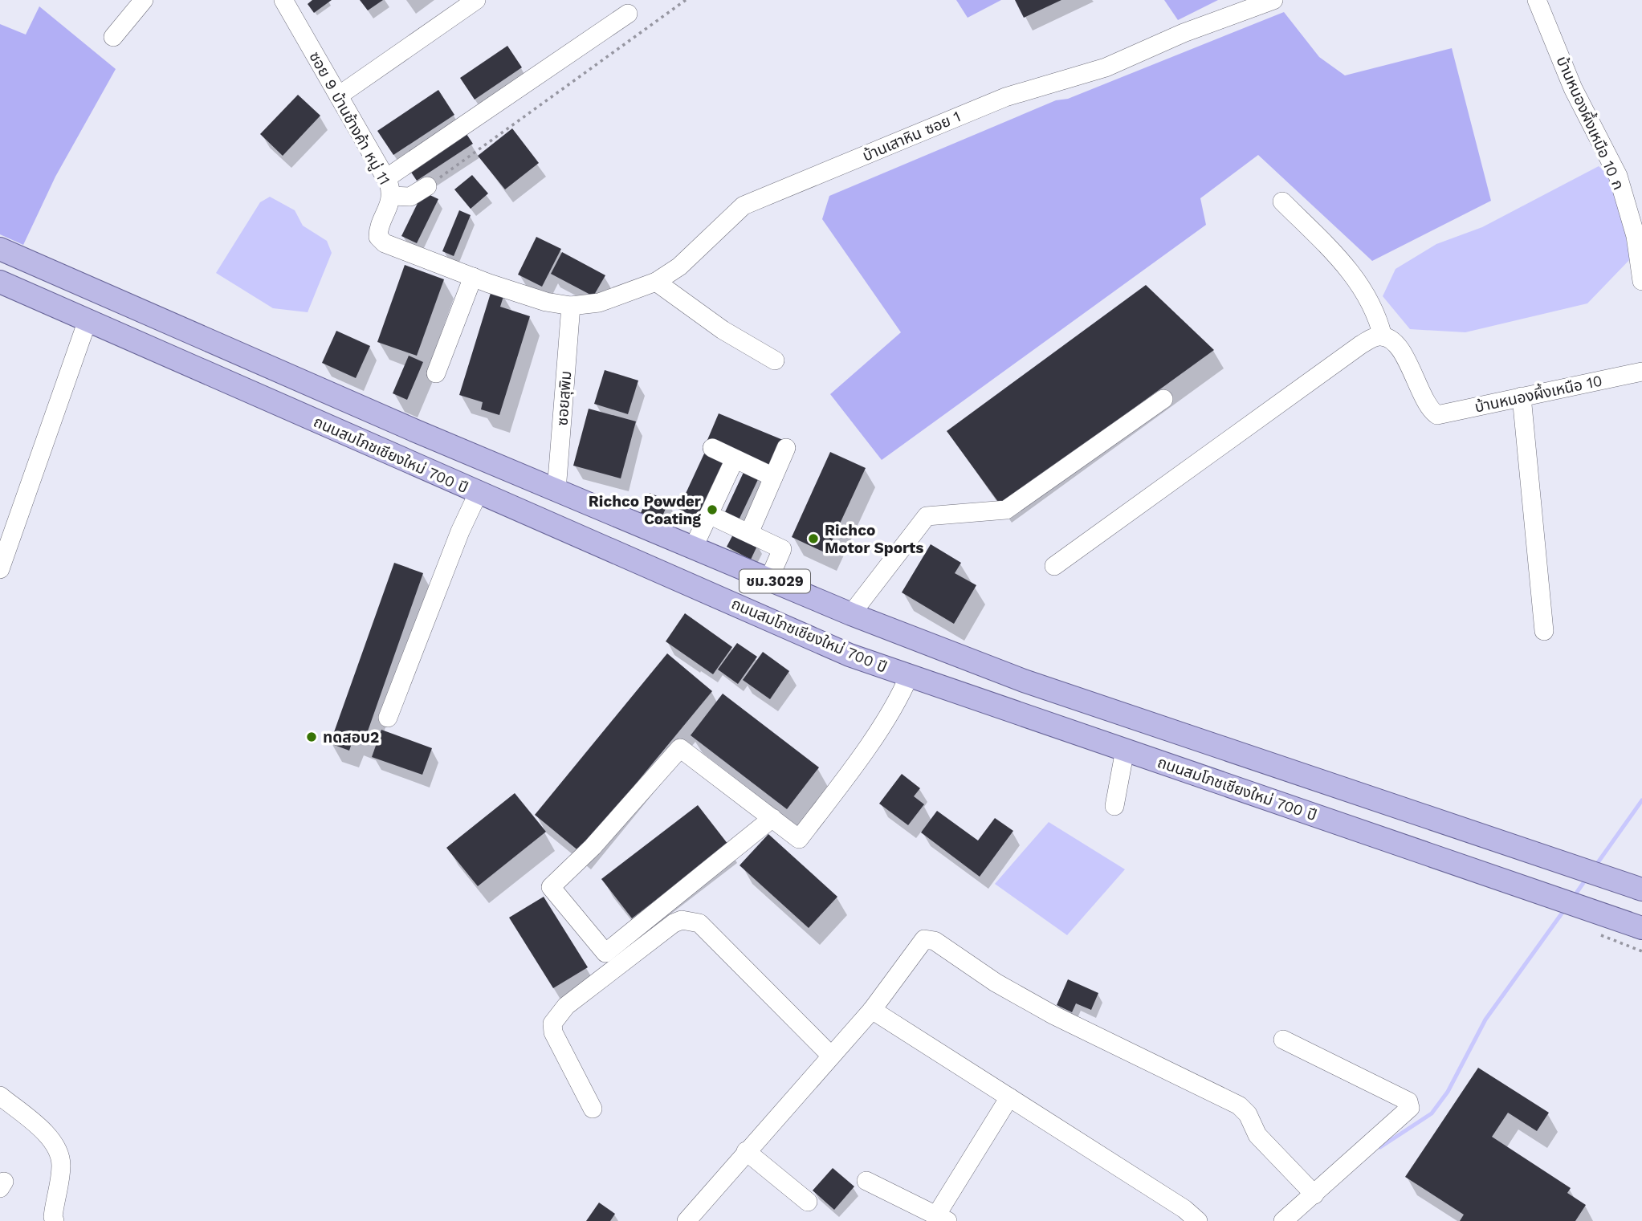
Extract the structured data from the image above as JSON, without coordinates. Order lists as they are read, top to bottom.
{
  "streets": {
    "main road": ["ถนนสมโภชเชียงใหม่ 700 ปี", "ชม.3029"],
    "street": [
      "ซอย 9 บ้านช้างค้า หมู่ 11",
      "บ้านหนองผึ้งเหนือ 10 ก",
      "บ้านเสาหิน ซอย 1",
      "บ้านหนองผึ้งเหนือ 10",
      "ซอยสุพิม"
    ]
  },
  "crossings": [
    ["ซอย 9 บ้านช้างค้า หมู่ 11", "บ้านเสาหิน ซอย 1"],
    ["ซอย 9 บ้านช้างค้า หมู่ 11", "ซอยสุพิม"],
    ["บ้านเสาหิน ซอย 1", "ซอยสุพิม"],
    ["ซอยสุพิม", "ถนนสมโภชเชียงใหม่ 700 ปี"]
  ],
  "places": ["Richco Powder Coating", "Richco Motor Sports", "ทดสอบ2"]
}
